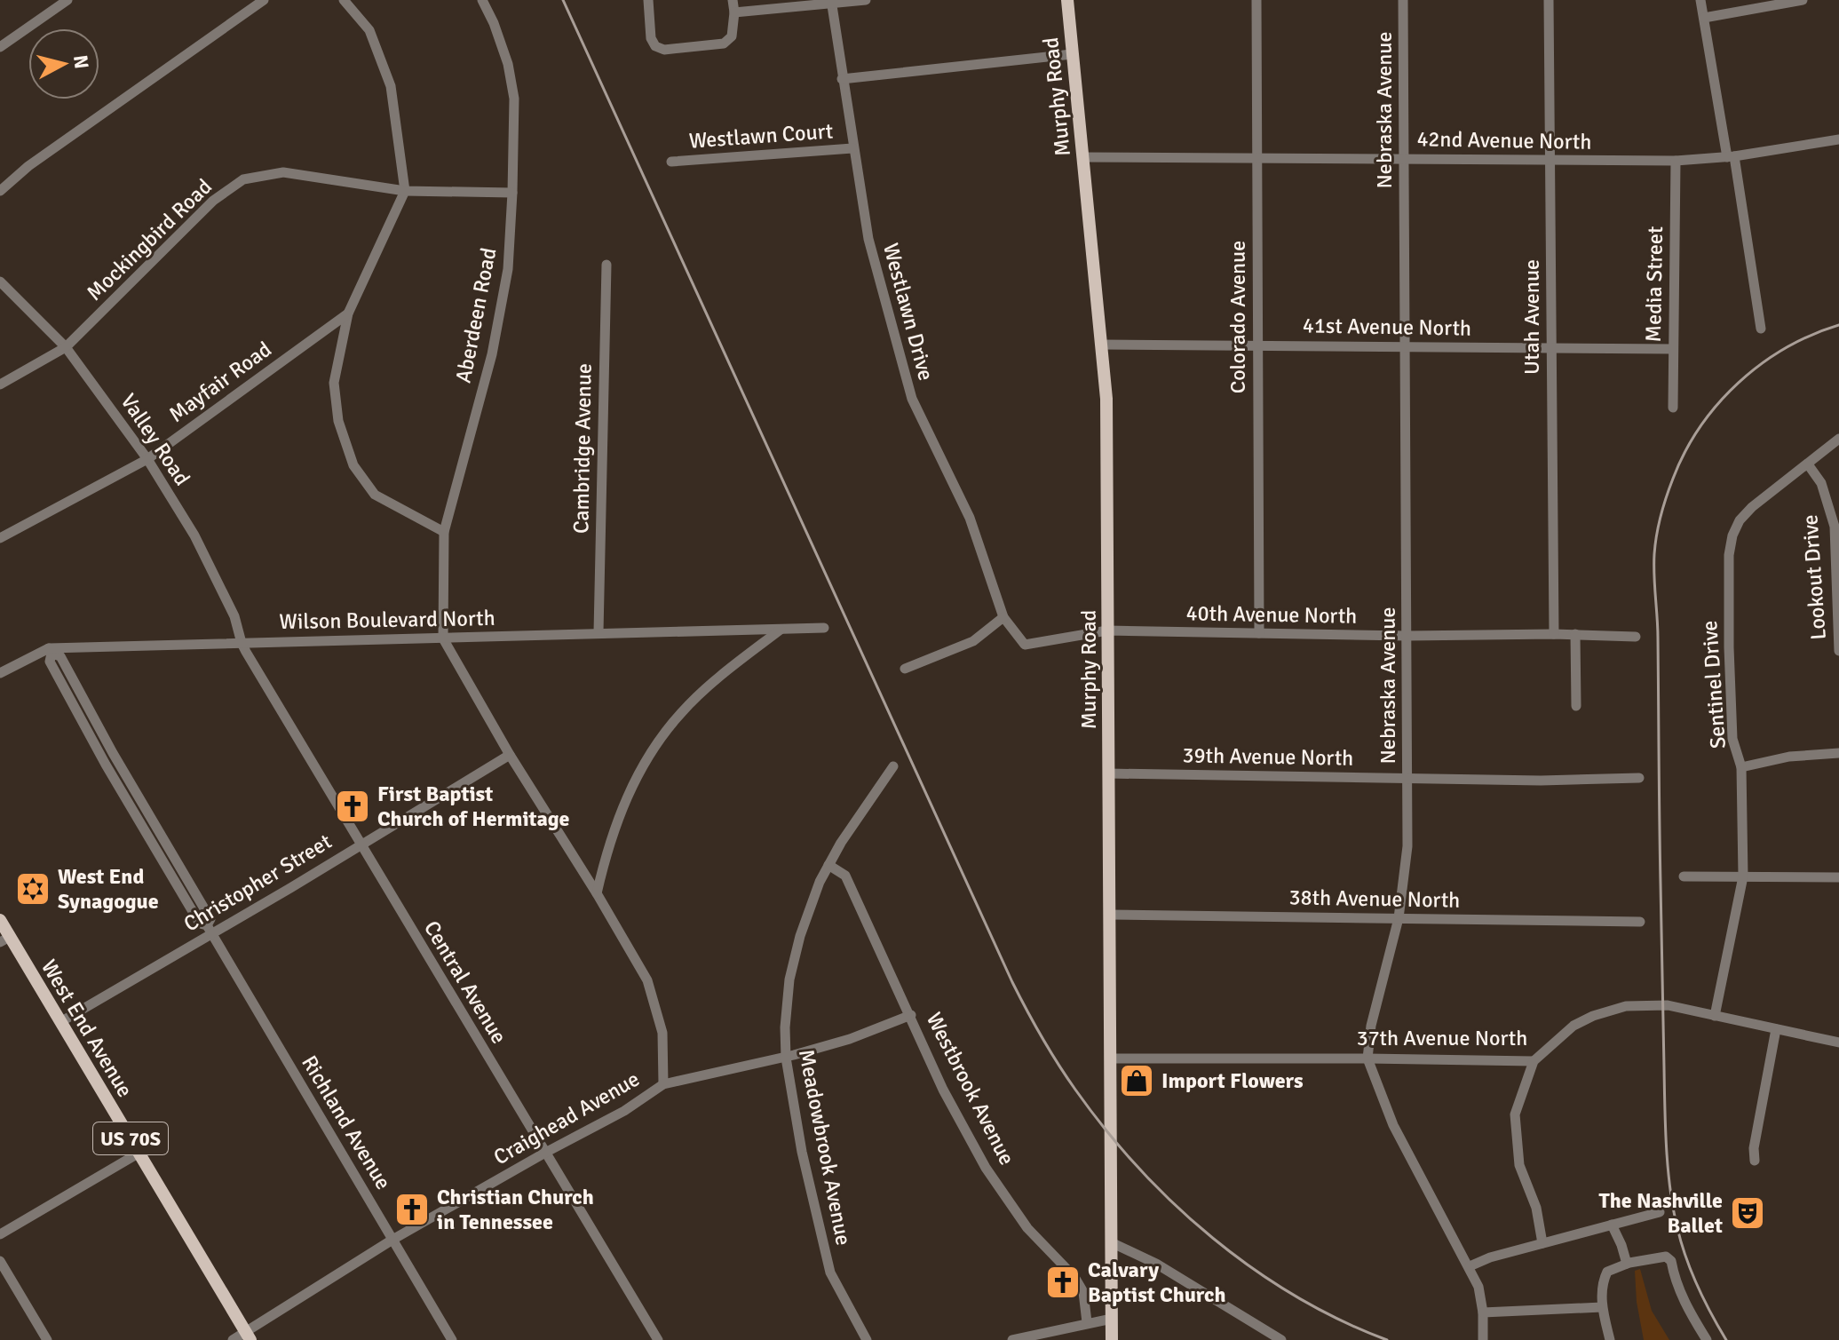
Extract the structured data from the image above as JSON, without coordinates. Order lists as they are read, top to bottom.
{
  "streets": {
    "main road": ["Murphy Road", "West End Avenue", "US 70S"],
    "street": [
      "Nebraska Avenue",
      "Westlawn Court",
      "42nd Avenue North",
      "Mockingbird Road",
      "Media Street",
      "Westlawn Drive",
      "Aberdeen Road",
      "Colorado Avenue",
      "Utah Avenue",
      "41st Avenue North",
      "Mayfair Road",
      "Valley Road",
      "Cambridge Avenue",
      "Lookout Drive",
      "40th Avenue North",
      "Wilson Boulevard North",
      "Sentinel Drive",
      "39th Avenue North",
      "Christopher Street",
      "38th Avenue North",
      "Central Avenue",
      "37th Avenue North",
      "Westbrook Avenue",
      "Craighead Avenue",
      "Richland Avenue",
      "Meadowbrook Avenue"
    ]
  },
  "crossings": [
    ["Murphy Road", "42nd Avenue North"],
    ["Murphy Road", "41st Avenue North"],
    ["Murphy Road", "40th Avenue North"],
    ["Murphy Road", "39th Avenue North"],
    ["Murphy Road", "38th Avenue North"],
    ["Murphy Road", "37th Avenue North"],
    ["Nebraska Avenue", "42nd Avenue North"],
    ["Nebraska Avenue", "41st Avenue North"],
    ["Nebraska Avenue", "40th Avenue North"],
    ["Nebraska Avenue", "39th Avenue North"],
    ["Nebraska Avenue", "38th Avenue North"],
    ["Nebraska Avenue", "37th Avenue North"],
    ["Westlawn Court", "Westlawn Drive"],
    ["42nd Avenue North", "Media Street"],
    ["42nd Avenue North", "Colorado Avenue"],
    ["42nd Avenue North", "Utah Avenue"],
    ["Mockingbird Road", "Aberdeen Road"],
    ["Mockingbird Road", "Valley Road"],
    ["Media Street", "41st Avenue North"],
    ["Westlawn Drive", "40th Avenue North"],
    ["Aberdeen Road", "Wilson Boulevard North"],
    ["Colorado Avenue", "41st Avenue North"],
    ["Colorado Avenue", "40th Avenue North"],
    ["Utah Avenue", "41st Avenue North"],
    ["Utah Avenue", "40th Avenue North"],
    ["Mayfair Road", "Valley Road"],
    ["Valley Road", "Wilson Boulevard North"],
    ["Valley Road", "Central Avenue"],
    ["Cambridge Avenue", "Wilson Boulevard North"],
    ["Lookout Drive", "Sentinel Drive"],
    ["Wilson Boulevard North", "Central Avenue"],
    ["Wilson Boulevard North", "Richland Avenue"],
    ["Sentinel Drive", "37th Avenue North"],
    ["Christopher Street", "Central Avenue"],
    ["Christopher Street", "West End Avenue"],
    ["Christopher Street", "Richland Avenue"],
    ["Central Avenue", "Craighead Avenue"],
    ["West End Avenue", "Craighead Avenue"],
    ["Westbrook Avenue", "Craighead Avenue"],
    ["Westbrook Avenue", "Meadowbrook Avenue"],
    ["Craighead Avenue", "Richland Avenue"],
    ["Craighead Avenue", "Meadowbrook Avenue"]
  ],
  "places": {
    "church": ["First Baptist Church of Hermitage", "Christian Church in Tennessee", "Calvary Baptist Church"],
    "synagogue": ["West End Synagogue"],
    "shop": ["Import Flowers"],
    "theatre": ["The Nashville Ballet"]
  },
  "north": "right"
}
